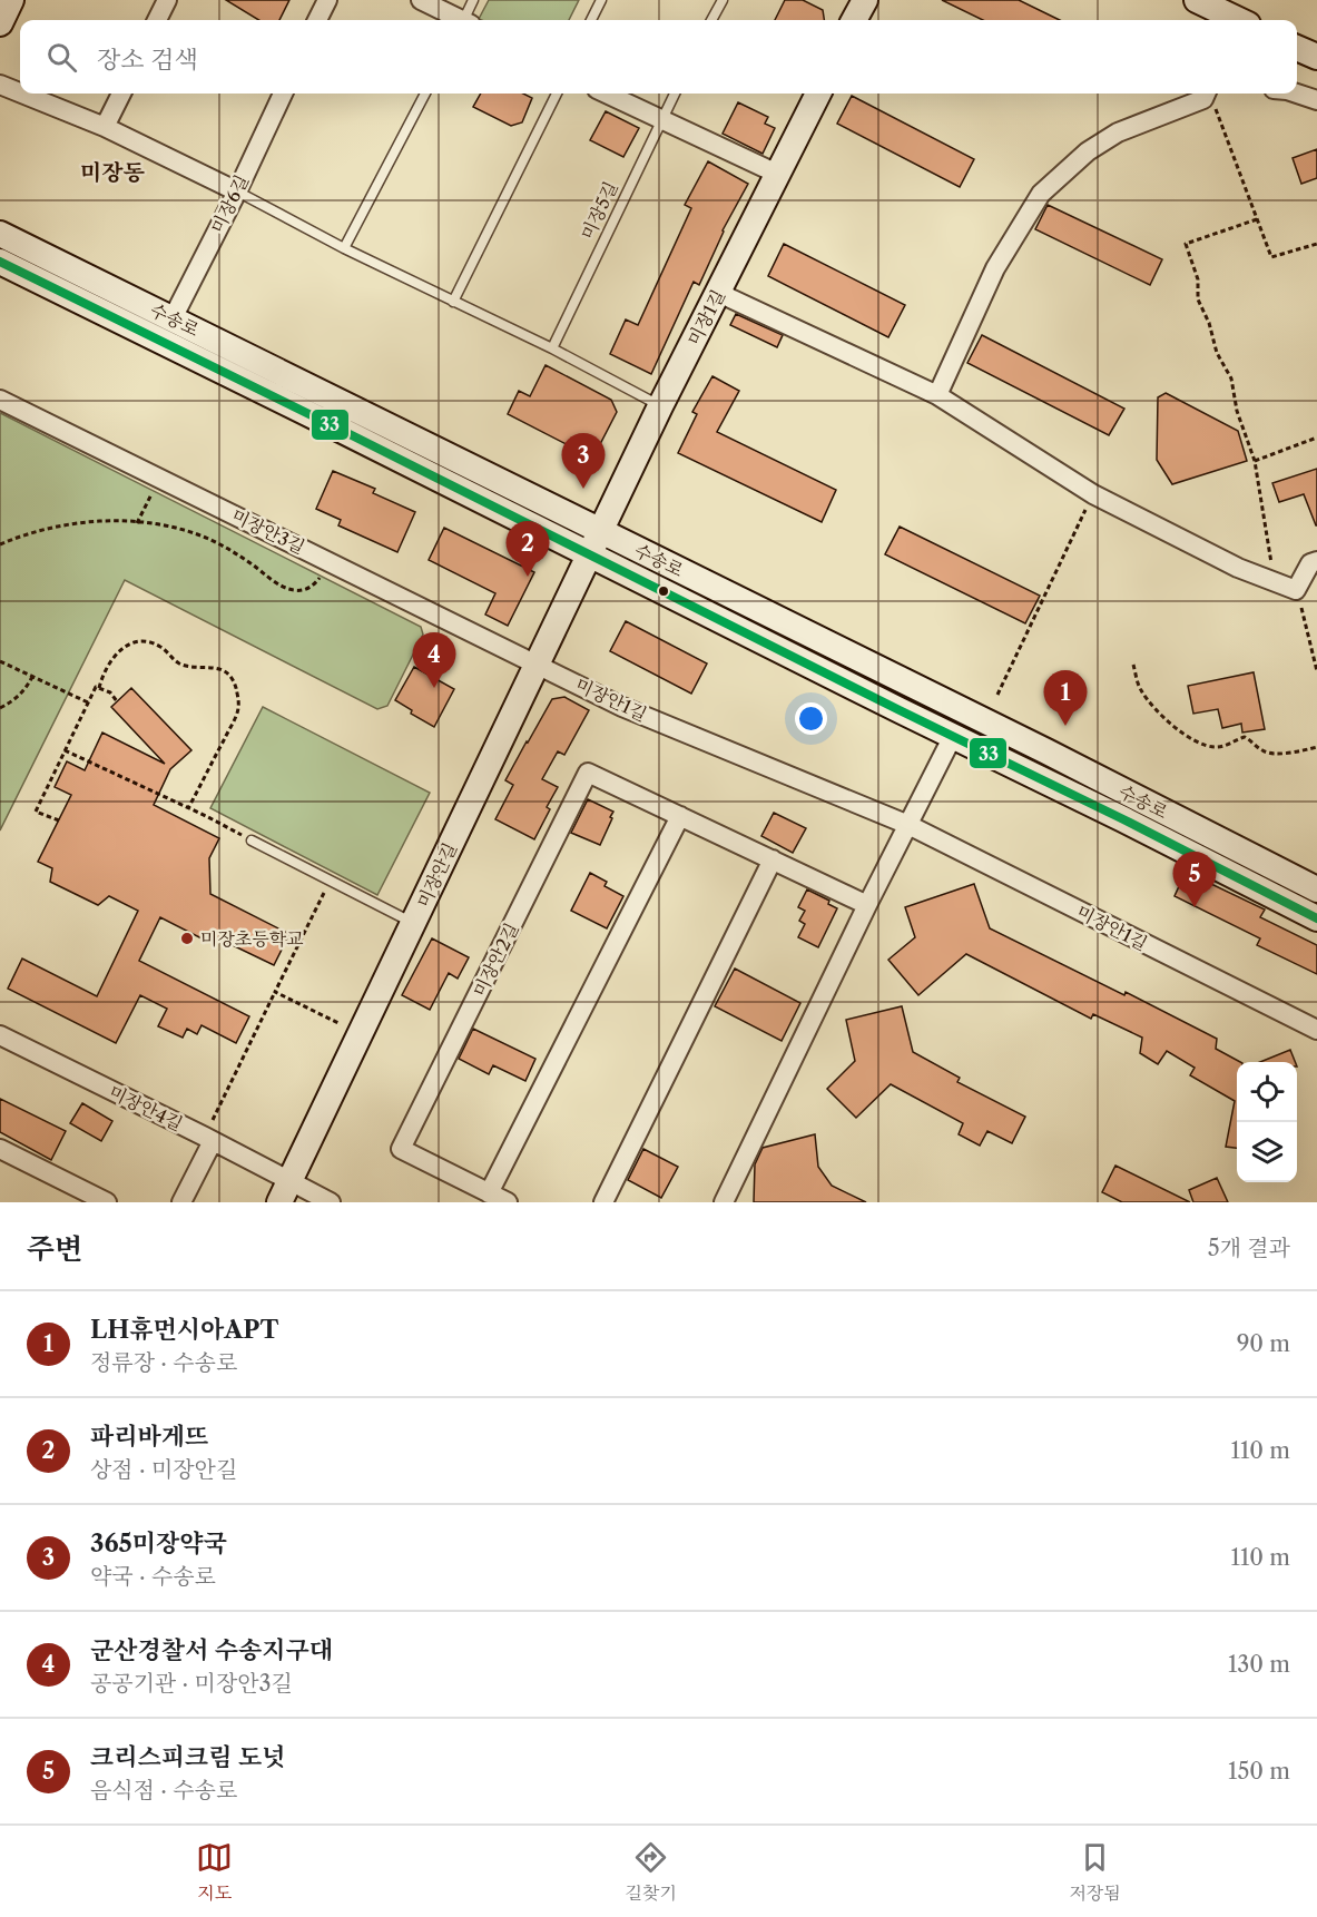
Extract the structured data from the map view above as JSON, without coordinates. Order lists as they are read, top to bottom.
{
  "streets": {
    "street": [
      "미장6길",
      "미장1길",
      "수송로",
      "미장안3길",
      "미장안1길",
      "미장안길",
      "미장안2길",
      "미장안4길"
    ],
    "lane": ["미장5길"]
  },
  "crossings": [
    ["미장6길", "수송로"],
    ["미장1길", "수송로"],
    ["미장1길", "미장안길"],
    ["수송로", "미장안길"],
    ["미장안3길", "미장안1길"],
    ["미장안3길", "미장안길"],
    ["미장안1길", "미장안길"],
    ["미장안길", "미장안4길"]
  ],
  "districts": ["미장동"],
  "places": ["미장초등학교"],
  "lines": ["transit line 33"],
  "page": {
    "search": "장소 검색",
    "pins": [
      "3",
      "2",
      "4",
      "1",
      "5"
    ],
    "heading": ["주변", "5개 결과"],
    "list": [
      {
        "mark": "1",
        "name": "LH휴먼시아APT",
        "note": "정류장 · 수송로",
        "value": "90 m"
      },
      {
        "mark": "2",
        "name": "파리바게뜨",
        "note": "상점 · 미장안길",
        "value": "110 m"
      },
      {
        "mark": "3",
        "name": "365미장약국",
        "note": "약국 · 수송로",
        "value": "110 m"
      },
      {
        "mark": "4",
        "name": "군산경찰서 수송지구대",
        "note": "공공기관 · 미장안3길",
        "value": "130 m"
      },
      {
        "mark": "5",
        "name": "크리스피크림 도넛",
        "note": "음식점 · 수송로",
        "value": "150 m"
      }
    ],
    "nav": ["지도", "길찾기", "저장됨"]
  }
}
